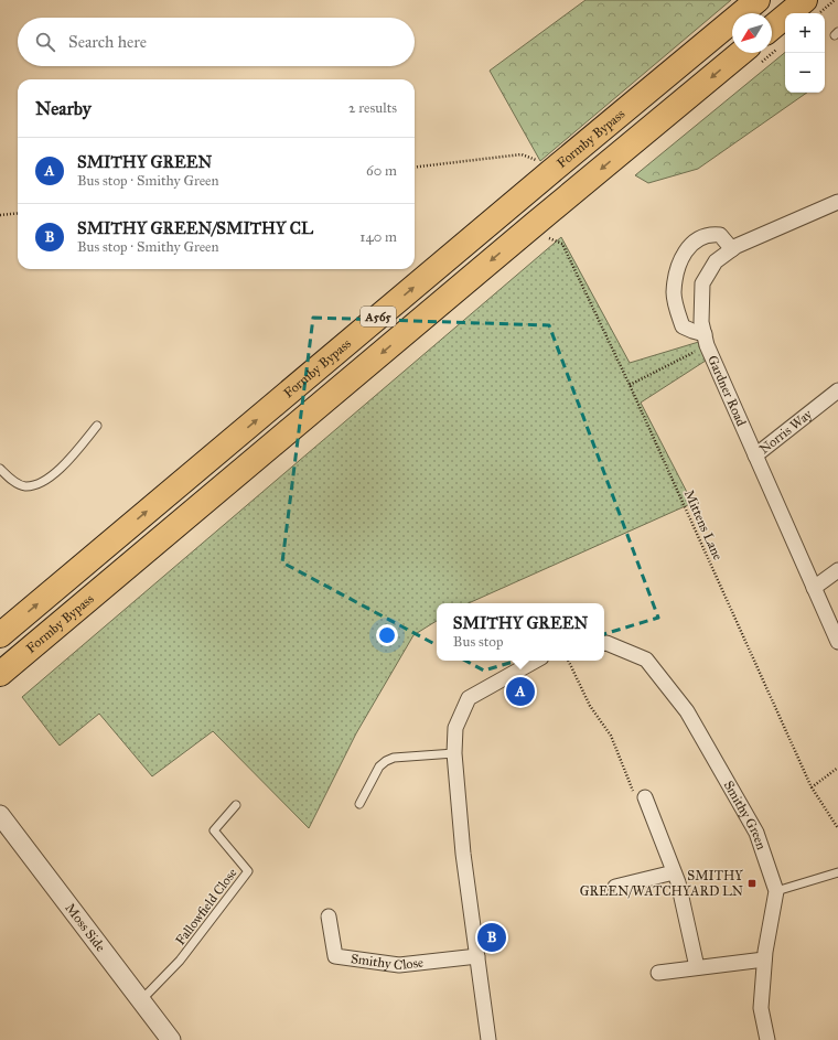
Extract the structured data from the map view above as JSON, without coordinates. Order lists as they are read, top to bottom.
{
  "streets": {
    "highway": ["Formby Bypass", "A565"],
    "street": [
      "Gardner Road",
      "Norris Way",
      "Smithy Green",
      "Moss Side",
      "Smithy Close"
    ],
    "lane": ["Fallowfield Close"],
    "path": ["Mittens Lane"]
  },
  "crossings": [
    ["Gardner Road", "Norris Way"],
    ["Fallowfield Close", "Moss Side"]
  ],
  "places": {
    "transit": ["SMITHY GREEN/WATCHYARD LN"]
  },
  "north": "bottom left",
  "page": {
    "map_buttons": ["+", "−"],
    "search": "Search here",
    "heading": ["Nearby", "2 results"],
    "list": [
      {
        "mark": "A",
        "name": "SMITHY GREEN",
        "note": "Bus stop · Smithy Green",
        "value": "60 m"
      },
      {
        "mark": "B",
        "name": "SMITHY GREEN/SMITHY CL",
        "note": "Bus stop · Smithy Green",
        "value": "140 m"
      }
    ],
    "popup": ["SMITHY GREEN", "Bus stop"],
    "pins": ["A", "B"]
  }
}
